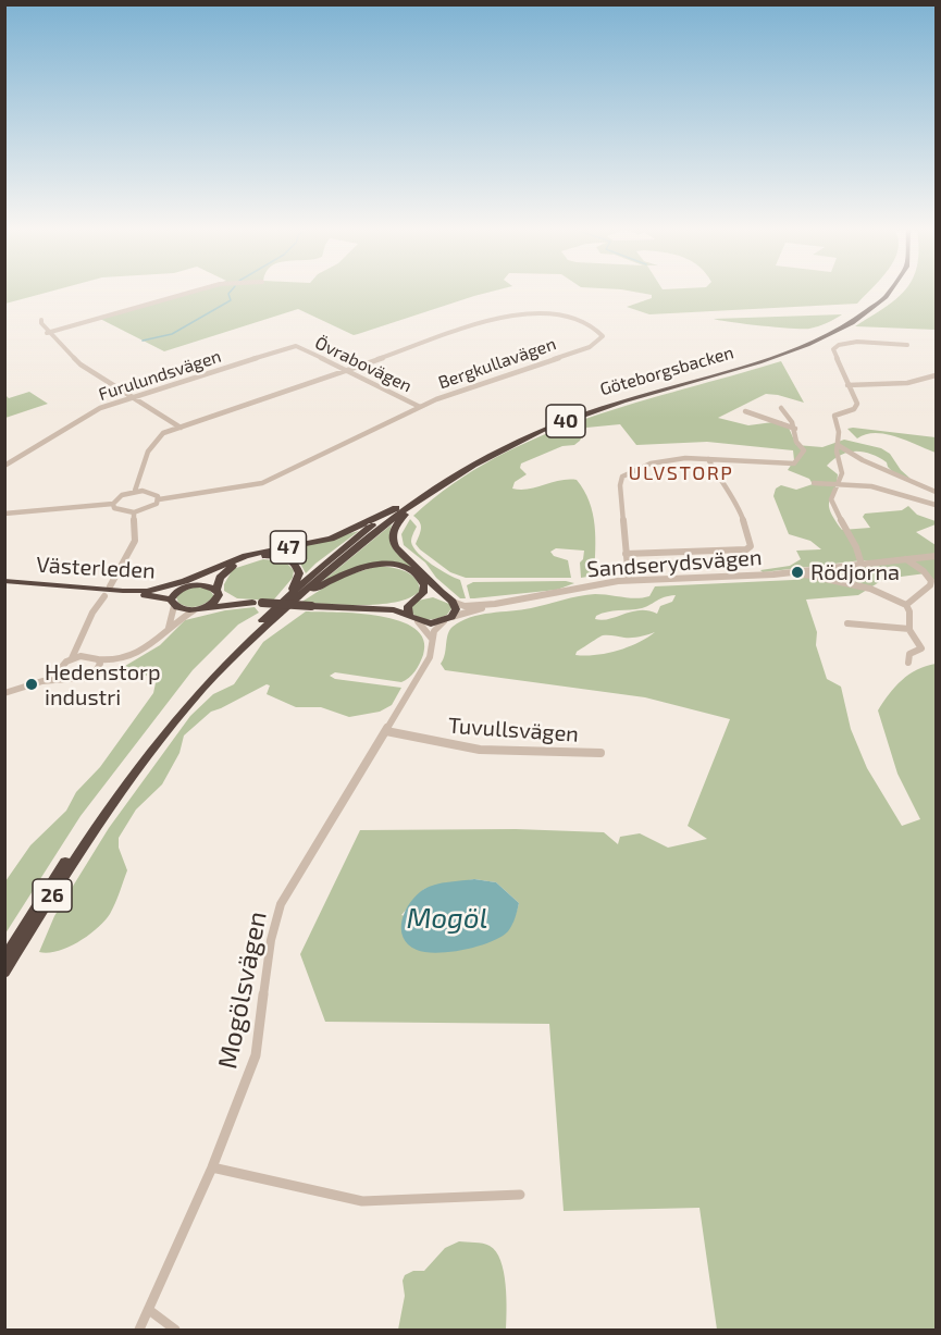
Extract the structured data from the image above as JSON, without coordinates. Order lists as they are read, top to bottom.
{
  "streets": {
    "highway": [
      "Göteborgsbacken",
      "40",
      "47",
      "Västerleden",
      "26"
    ],
    "street": [
      "Bergkullavägen",
      "Övrabovägen",
      "Furulundsvägen",
      "Sandserydsvägen",
      "Tuvullsvägen",
      "Mogölsvägen"
    ]
  },
  "crossings": [
    ["Bergkullavägen", "Övrabovägen"],
    ["Övrabovägen", "Furulundsvägen"],
    ["Göteborgsbacken", "40"],
    ["Göteborgsbacken", "47"],
    ["40", "47"],
    ["40", "26"],
    ["47", "Västerleden"],
    ["Sandserydsvägen", "Mogölsvägen"],
    ["Tuvullsvägen", "Mogölsvägen"]
  ],
  "districts": ["ULVSTORP"],
  "water": ["Mogöl"],
  "places": ["Rödjorna", "Hedenstorp industri"]
}
